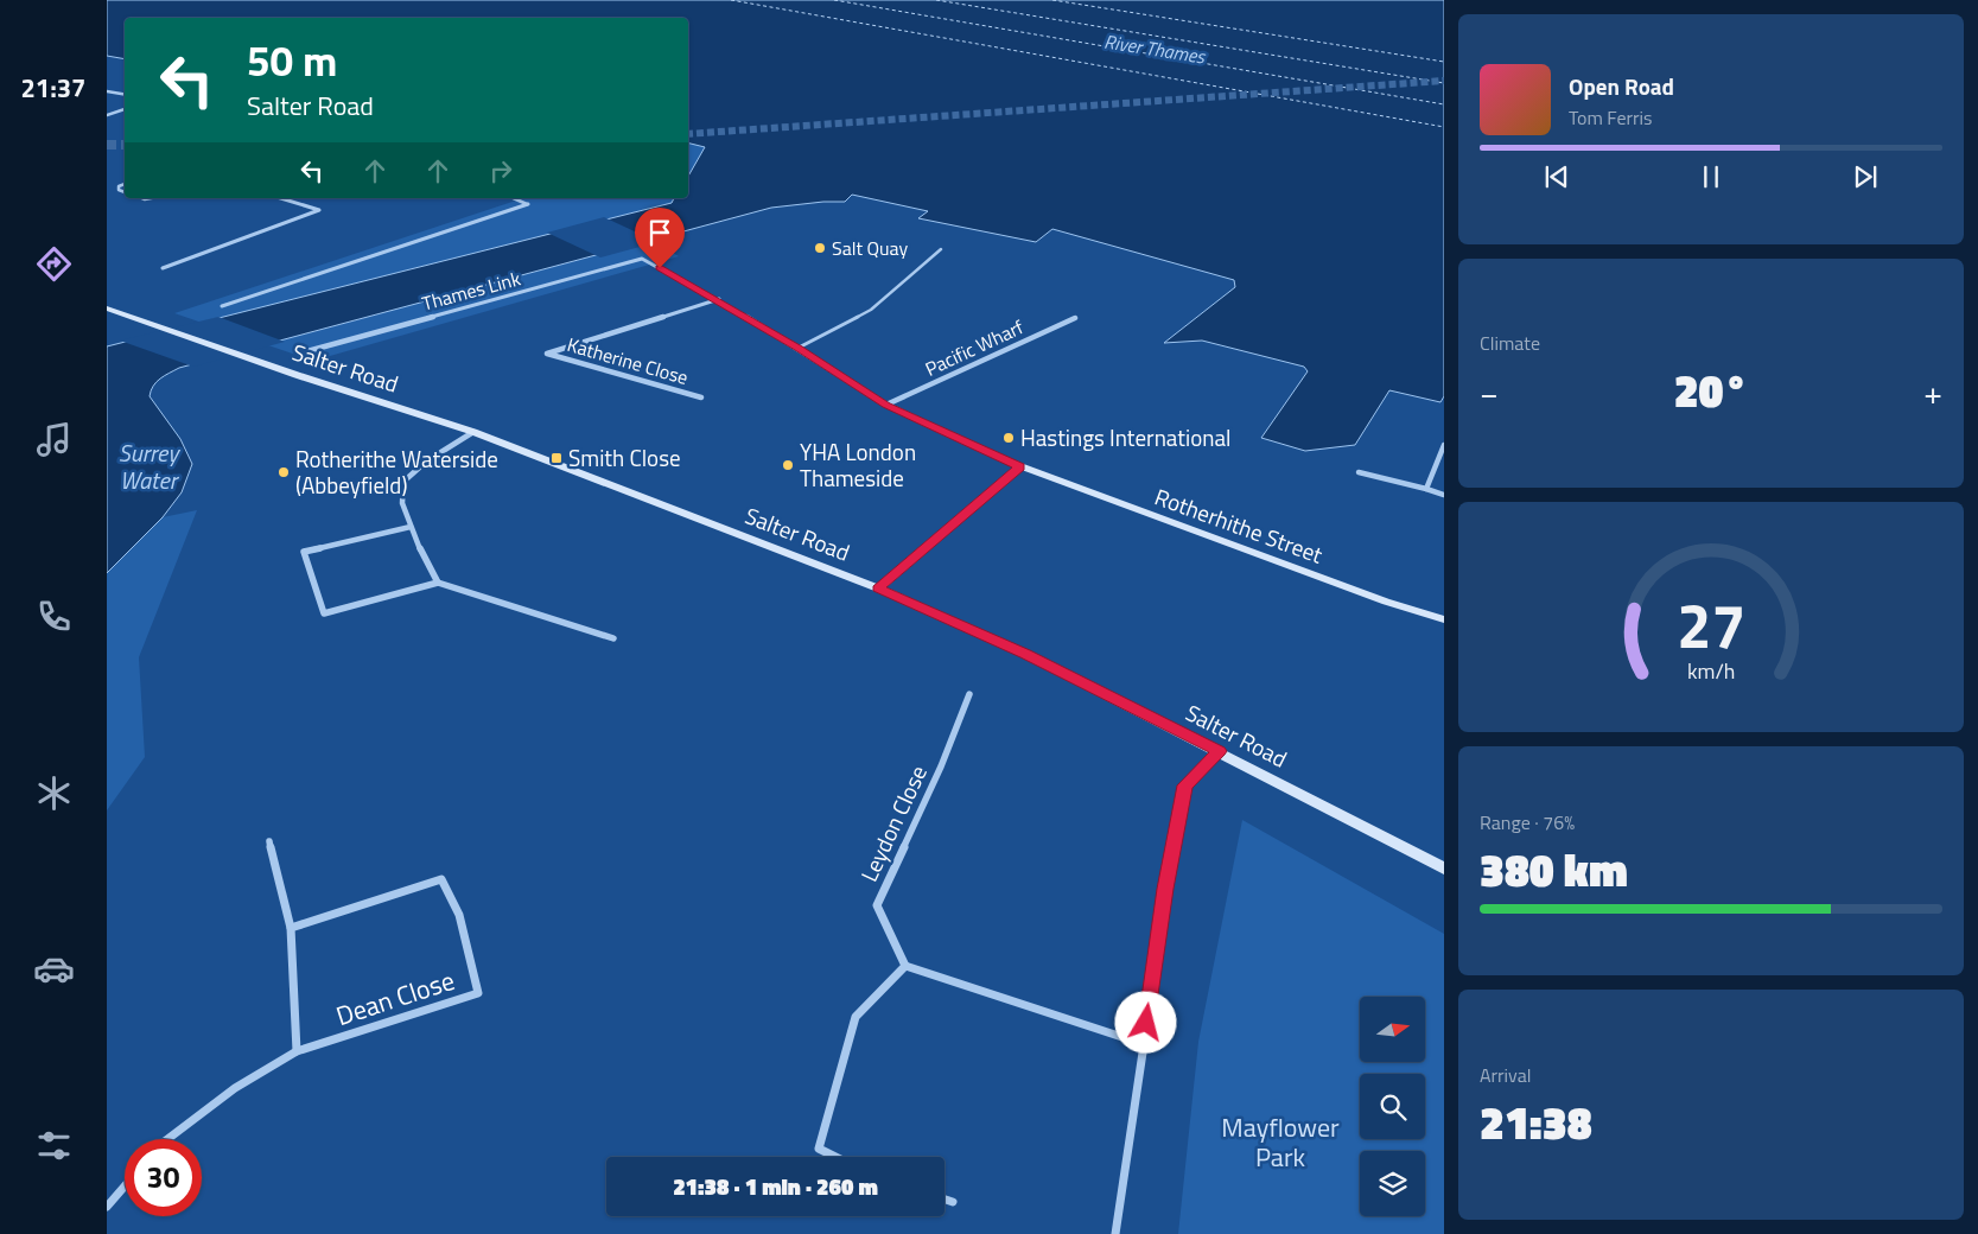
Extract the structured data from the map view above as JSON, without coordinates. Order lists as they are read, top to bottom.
{
  "streets": {
    "main road": ["Salter Road", "Rotherhithe Street"],
    "street": [
      "Thames Link",
      "Pacific Wharf",
      "Katherine Close",
      "Leydon Close",
      "Dean Close"
    ]
  },
  "crossings": [
    ["Thames Link", "Rotherhithe Street"],
    ["Pacific Wharf", "Rotherhithe Street"],
    ["Katherine Close", "Rotherhithe Street"]
  ],
  "water": ["River Thames", "Surrey Water"],
  "parks": ["Mayflower Park"],
  "places": {
    "other": [
      "Salt Quay",
      "Hastings International",
      "YHA London Thameside",
      "Rotherithe Waterside (Abbeyfield)"
    ],
    "transit": ["Smith Close"]
  },
  "north": "right",
  "page": {
    "tabs": "21:37",
    "turn": ["50 m", "Salter Road"],
    "song": ["Open Road", "Tom Ferris"],
    "tile": [
      "Climate",
      ["Range · 76%", "380 km"],
      ["Arrival", "21:38"]
    ],
    "heat": ["−", "20°", "+"],
    "limit": "30",
    "trip": "21:38 · 1 min · 260 m",
    "gauge": ["27", "km/h"]
  }
}
